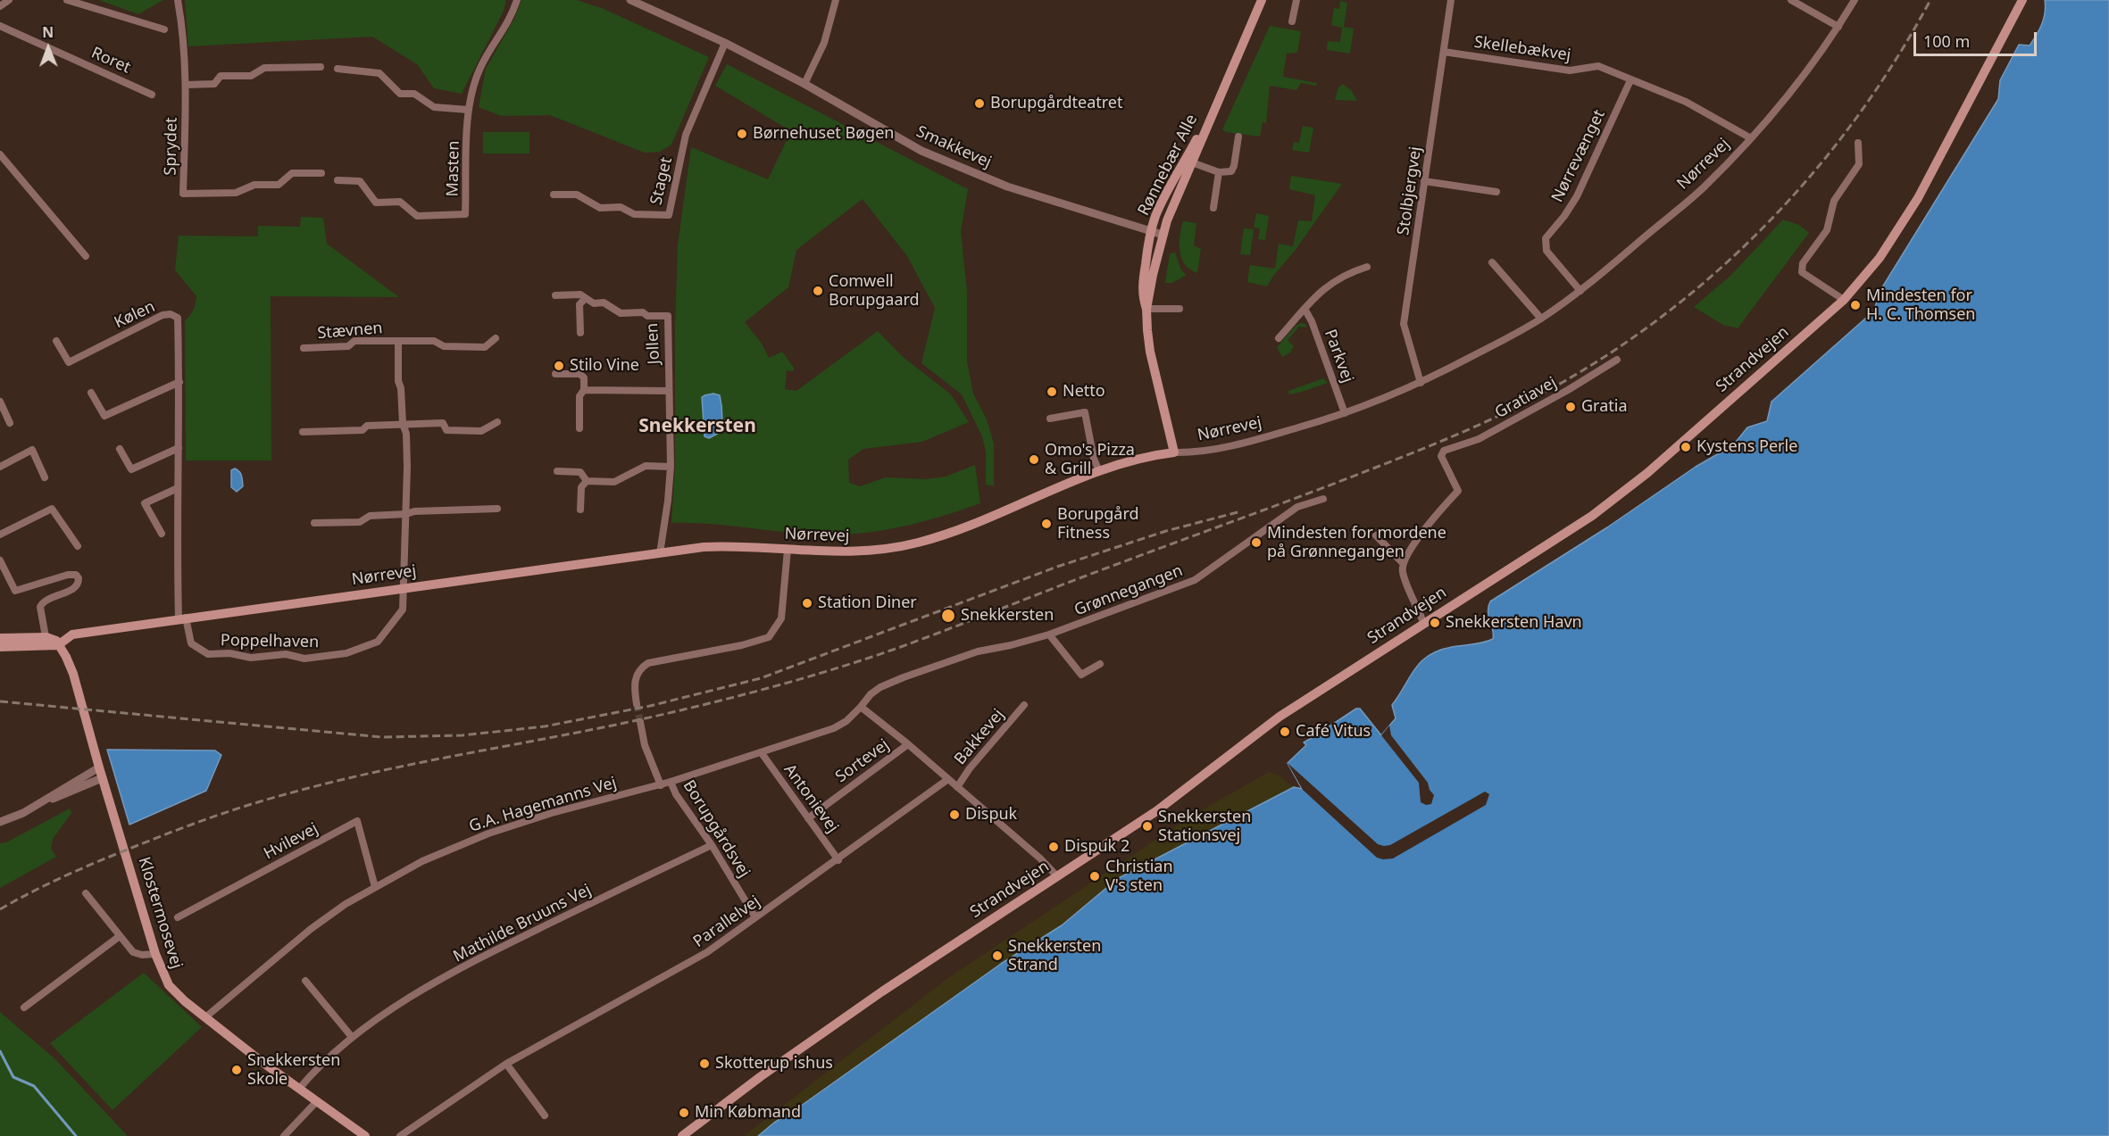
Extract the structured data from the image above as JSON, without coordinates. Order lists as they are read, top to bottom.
{
  "streets": {
    "main road": [
      "Nørrevej",
      "Rønnebær Alle",
      "Strandvejen",
      "Klostermosevej"
    ],
    "street": [
      "Skellebækvej",
      "Roret",
      "Sprydet",
      "Smakkevej",
      "Nørrevænget",
      "Masten",
      "Staget",
      "Stolbjergvej",
      "Kølen",
      "Stævnen",
      "Jollen",
      "Parkvej",
      "Gratiavej",
      "Grønnegangen",
      "Poppelhaven",
      "Bakkevej",
      "Sortevej",
      "Antonievej",
      "G.A. Hagemanns Vej",
      "Borupgårdsvej",
      "Hvilevej",
      "Parallelvej",
      "Mathilde Bruuns Vej"
    ]
  },
  "crossings": [
    ["Skellebækvej", "Nørrevænget"],
    ["Skellebækvej", "Stolbjergvej"],
    ["Smakkevej", "Rønnebær Alle"],
    ["Smakkevej", "Staget"],
    ["Nørrevænget", "Nørrevej"],
    ["Nørrevej", "Rønnebær Alle"],
    ["Nørrevej", "Stolbjergvej"],
    ["Nørrevej", "Kølen"],
    ["Nørrevej", "Stævnen"],
    ["Nørrevej", "Jollen"],
    ["Nørrevej", "Parkvej"],
    ["Nørrevej", "Poppelhaven"],
    ["Nørrevej", "Klostermosevej"],
    ["Kølen", "Poppelhaven"],
    ["Stævnen", "Poppelhaven"],
    ["Grønnegangen", "G.A. Hagemanns Vej"],
    ["Sortevej", "Antonievej"],
    ["Antonievej", "G.A. Hagemanns Vej"],
    ["Antonievej", "Parallelvej"],
    ["G.A. Hagemanns Vej", "Borupgårdsvej"],
    ["G.A. Hagemanns Vej", "Hvilevej"],
    ["G.A. Hagemanns Vej", "Klostermosevej"],
    ["Borupgårdsvej", "Parallelvej"],
    ["Borupgårdsvej", "Mathilde Bruuns Vej"],
    ["Klostermosevej", "Mathilde Bruuns Vej"]
  ],
  "districts": ["Snekkersten"],
  "places": [
    "Borupgårdteatret",
    "Børnehuset Bøgen",
    "Comwell Borupgaard",
    "Mindesten for H. C. Thomsen",
    "Stilo Vine",
    "Netto",
    "Gratia",
    "Kystens Perle",
    "Omo's Pizza & Grill",
    "Borupgård Fitness",
    "Mindesten for mordene på Grønnegangen",
    "Station Diner",
    "Snekkersten",
    "Snekkersten Havn",
    "Café Vitus",
    "Dispuk",
    "Snekkersten Stationsvej",
    "Dispuk 2",
    "Christian V's sten",
    "Snekkersten Strand",
    "Skotterup ishus",
    "Snekkersten Skole",
    "Min Købmand"
  ],
  "scale_bar": "100 m",
  "north": "top"
}
